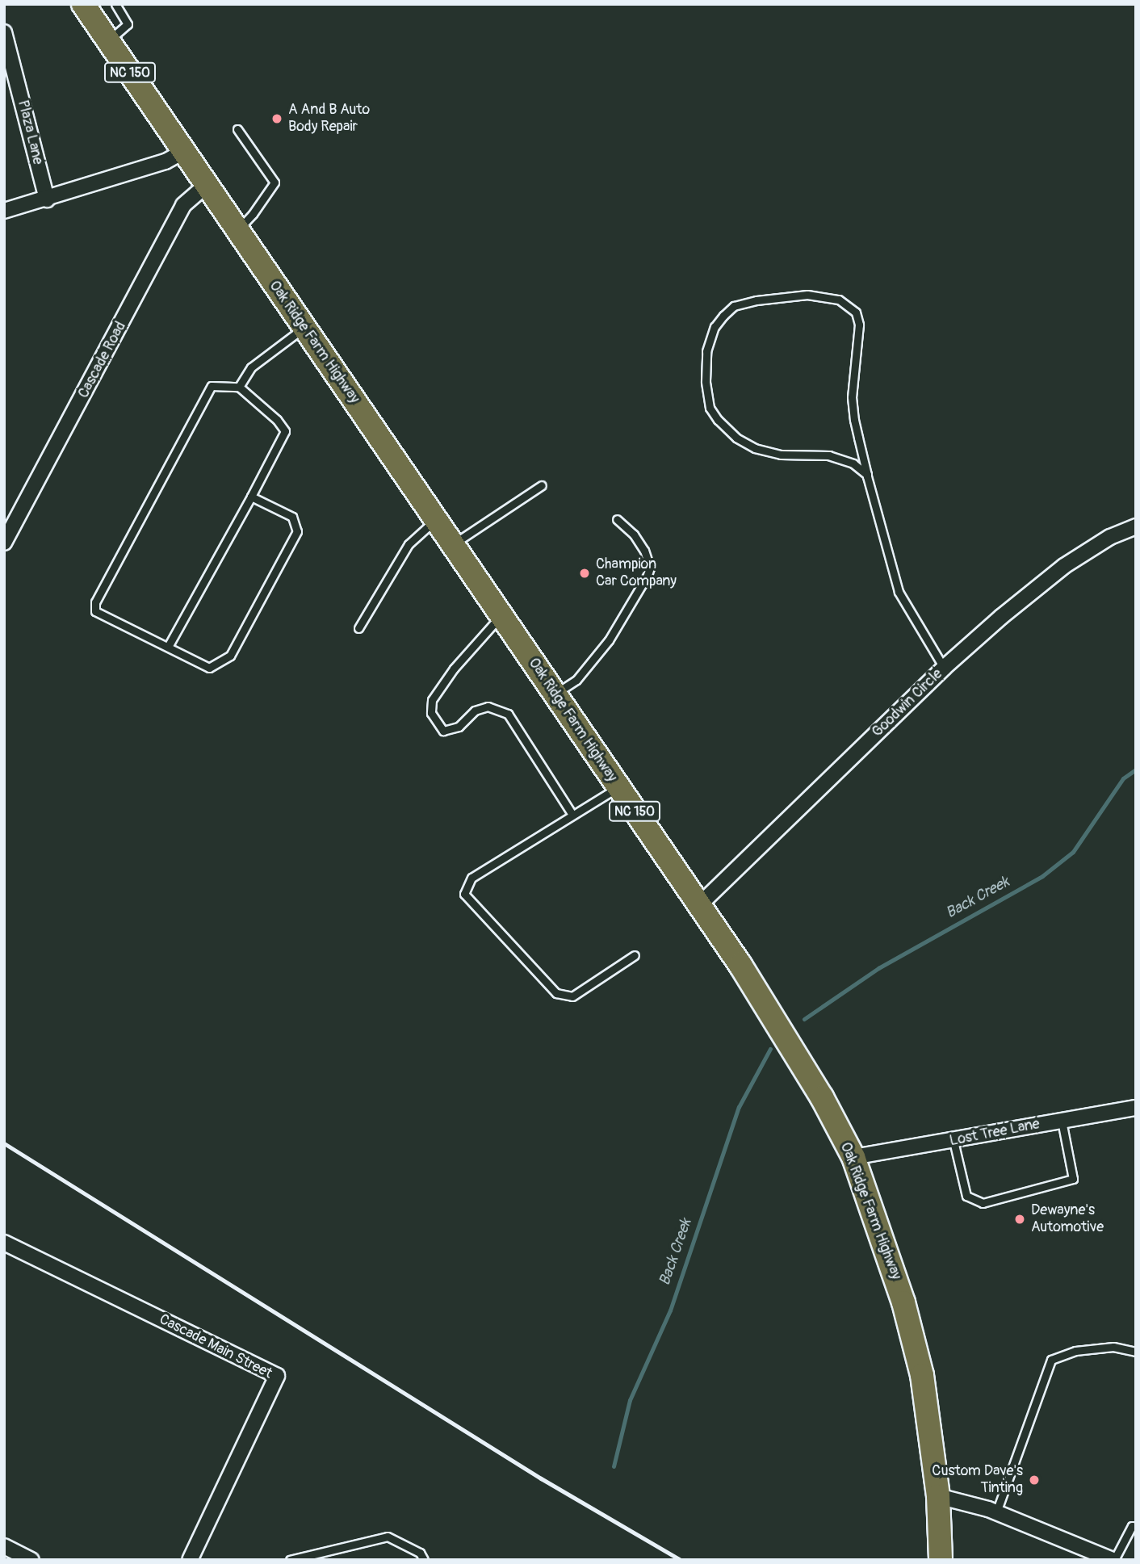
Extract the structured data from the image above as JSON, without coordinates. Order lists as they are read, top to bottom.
{
  "streets": {
    "main road": ["NC 150", "Oak Ridge Farm Highway"],
    "street": [
      "Plaza Lane",
      "Cascade Road",
      "Goodwin Circle",
      "Lost Tree Lane",
      "Cascade Main Street"
    ]
  },
  "crossings": [
    ["Oak Ridge Farm Highway", "Cascade Road"],
    ["Oak Ridge Farm Highway", "Goodwin Circle"],
    ["Oak Ridge Farm Highway", "Lost Tree Lane"]
  ],
  "water": ["Back Creek"],
  "places": [
    "A And B Auto Body Repair",
    "Champion Car Company",
    "Dewayne's Automotive",
    "Custom Dave's Tinting"
  ]
}
